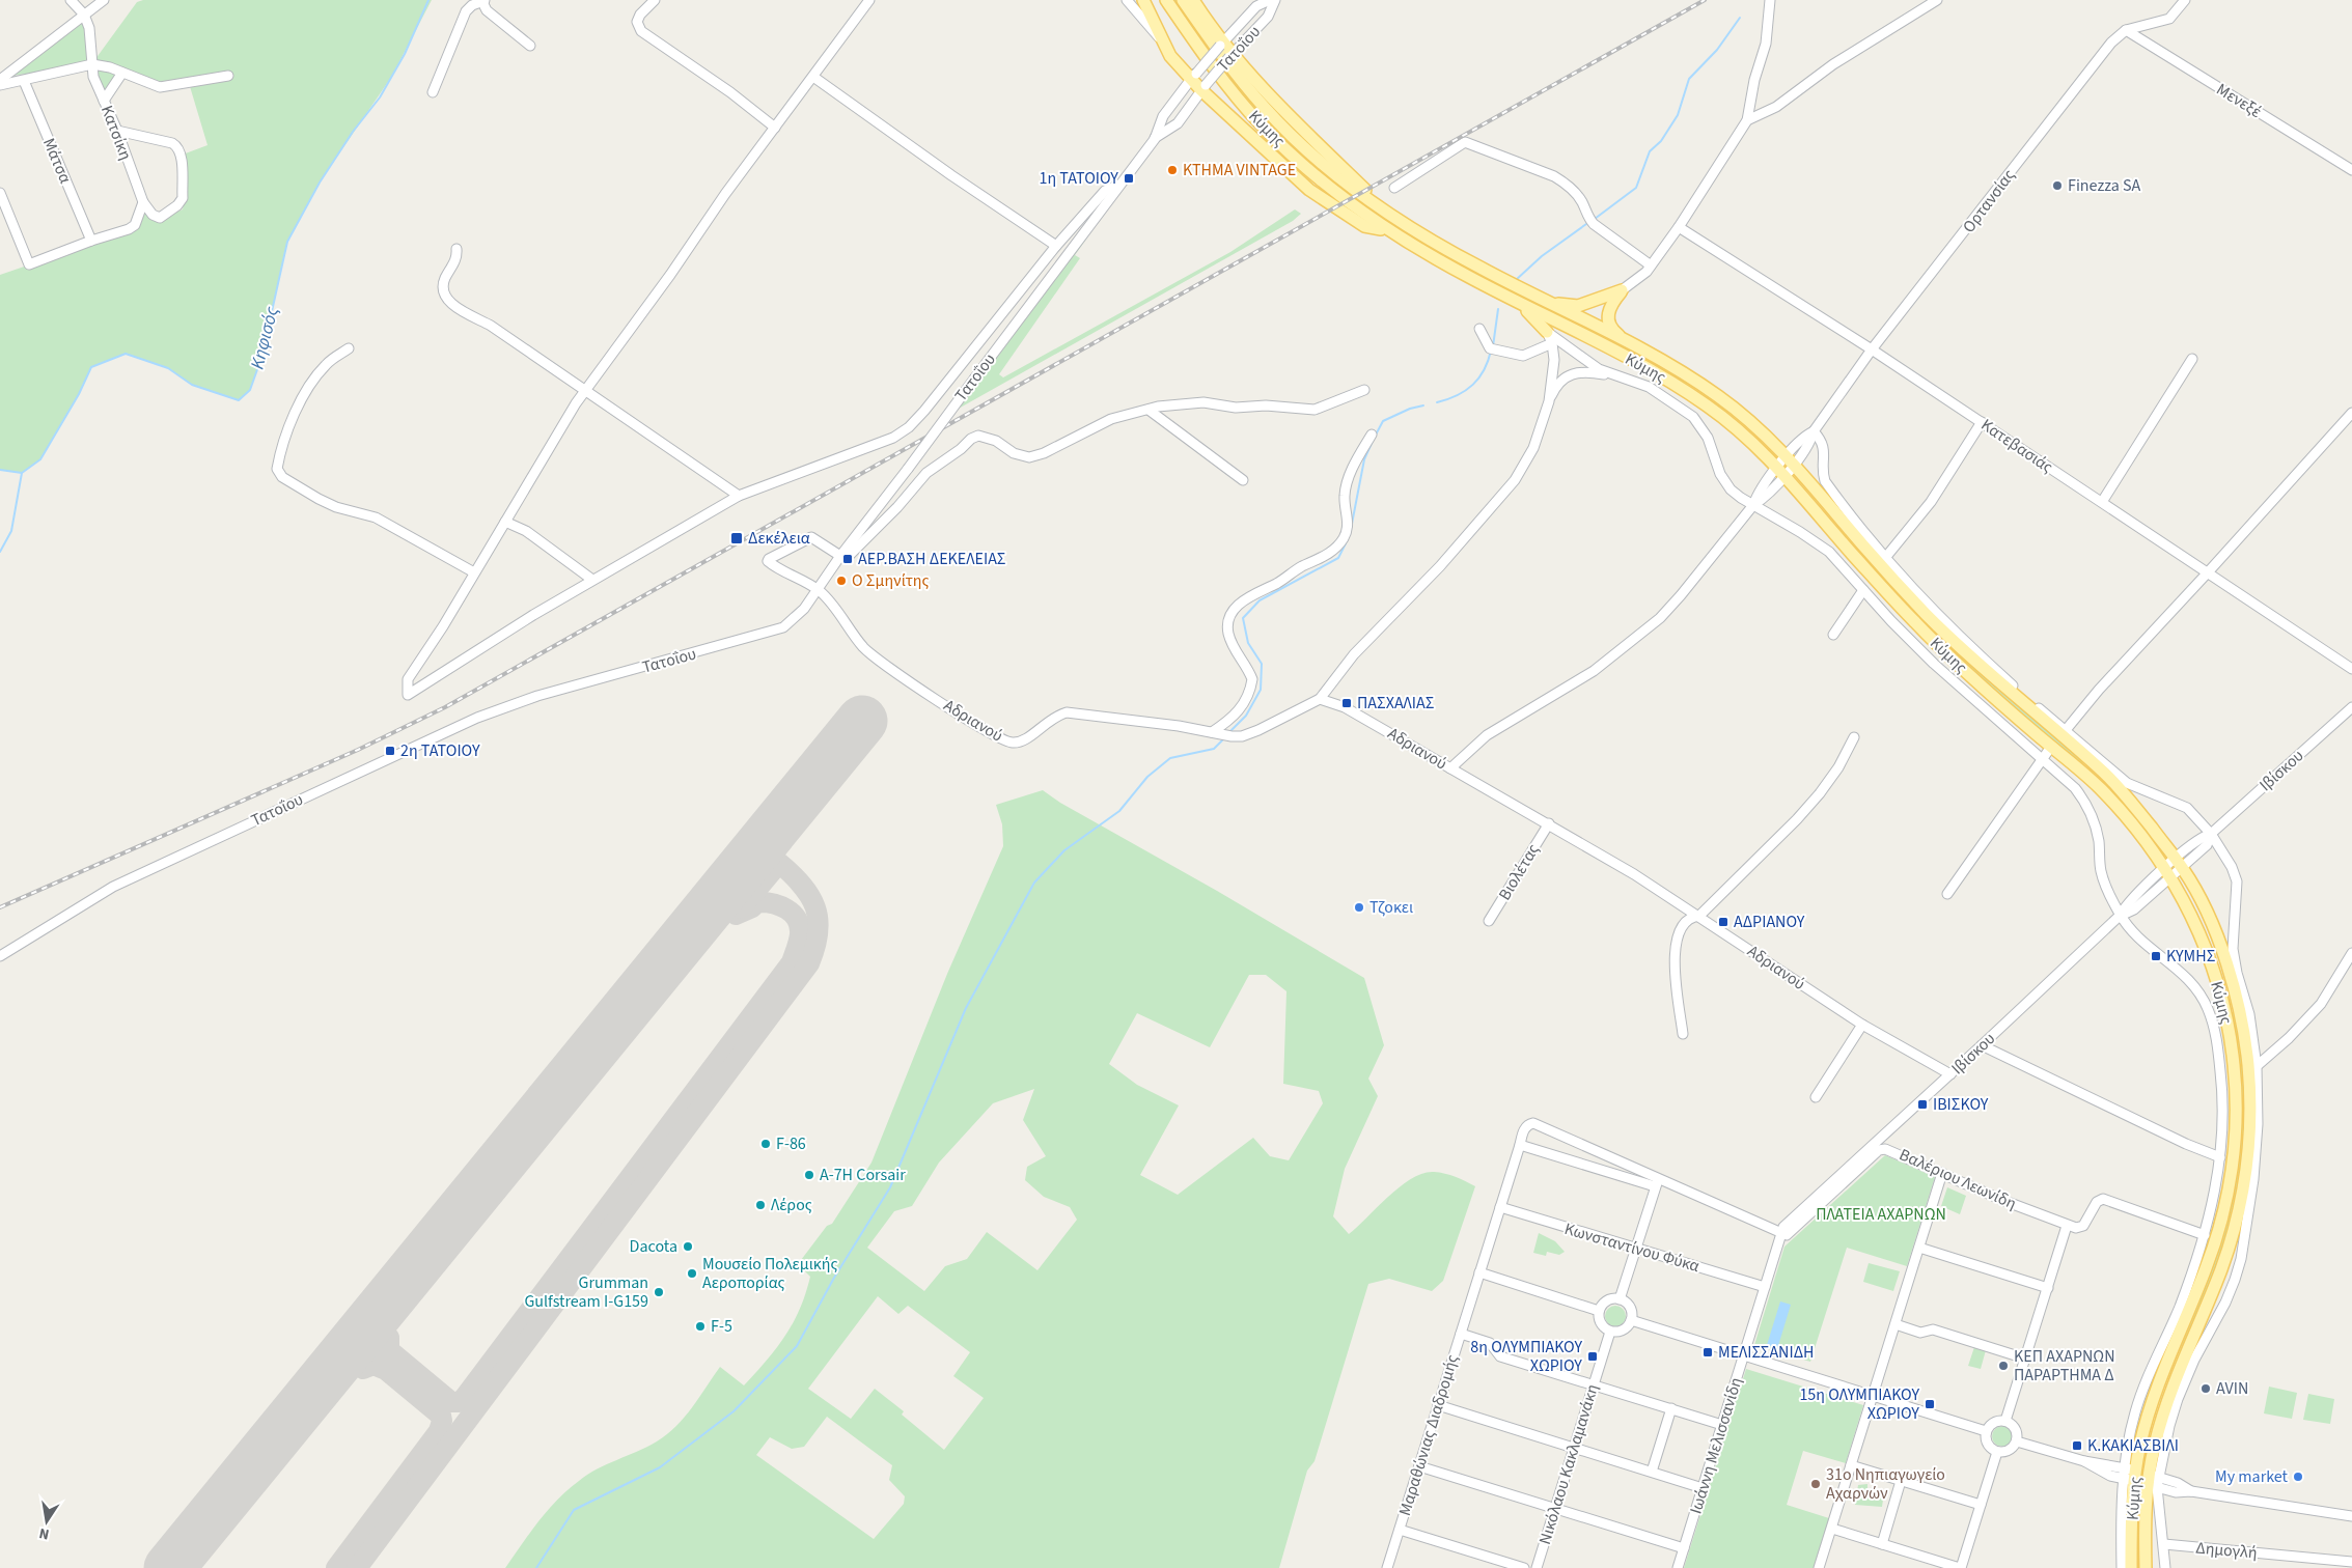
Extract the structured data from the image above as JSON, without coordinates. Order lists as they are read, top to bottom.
{
  "streets": {
    "main road": ["Κύμης"],
    "street": [
      "Τατοΐου",
      "Μενεξέ",
      "Κατσίκη",
      "Μάτσα",
      "Ορτανσίας",
      "Κατεβασιάς",
      "Αδριανού",
      "Ιβίσκου",
      "Βιολέτας",
      "Βαλέριου Λεωνίδη",
      "Κωνσταντίνου Φύκα",
      "Μαραθώνιας Διαδρομής",
      "Ιωάννη Μελισσανίδη",
      "Νικόλαου Κακλαμανάκη",
      "Δημογλή"
    ]
  },
  "crossings": [
    ["Τατοΐου", "Αδριανού"],
    ["Μενεξέ", "Ορτανσίας"],
    ["Κύμης", "Ορτανσίας"],
    ["Κύμης", "Ιβίσκου"],
    ["Ορτανσίας", "Κατεβασιάς"],
    ["Ορτανσίας", "Αδριανού"],
    ["Αδριανού", "Ιβίσκου"],
    ["Αδριανού", "Βιολέτας"],
    ["Ιβίσκου", "Βαλέριου Λεωνίδη"],
    ["Ιβίσκου", "Ιωάννη Μελισσανίδη"],
    ["Βαλέριου Λεωνίδη", "Ιωάννη Μελισσανίδη"],
    ["Κωνσταντίνου Φύκα", "Μαραθώνιας Διαδρομής"],
    ["Κωνσταντίνου Φύκα", "Ιωάννη Μελισσανίδη"]
  ],
  "water": ["Κηφισός"],
  "parks": ["ΠΛΑΤΕΙΑ ΑΧΑΡΝΩΝ"],
  "places": {
    "other": [
      "KTHMA VINTAGE",
      "Finezza SA",
      "Ο Σμηνίτης",
      "Τζοκει",
      "F-86",
      "A-7H Corsair",
      "Λέρος",
      "Dacota",
      "Μουσείο Πολεμικής Αεροπορίας",
      "Grumman Gulfstream I-G159",
      "F-5",
      "ΚΕΠ ΑΧΑΡΝΩΝ ΠΑΡΑΡΤΗΜΑ Δ",
      "AVIN",
      "My market",
      "31ο Νηπιαγωγείο Αχαρνών"
    ],
    "transit": [
      "1η ΤΑΤΟΙΟΥ",
      "Δεκέλεια",
      "ΑΕΡ.ΒΑΣΗ ΔΕΚΕΛΕΙΑΣ",
      "ΠΑΣΧΑΛΙΑΣ",
      "2η ΤΑΤΟΙΟΥ",
      "ΑΔΡΙΑΝΟΥ",
      "ΚΥΜΗΣ",
      "ΙΒΙΣΚΟΥ",
      "ΜΕΛΙΣΣΑΝΙΔΗ",
      "8η ΟΛΥΜΠΙΑΚΟΥ ΧΩΡΙΟΥ",
      "15η ΟΛΥΜΠΙΑΚΟΥ ΧΩΡΙΟΥ",
      "Κ.ΚΑΚΙΑΣΒΙΛΙ"
    ]
  },
  "north": "bottom"
}
